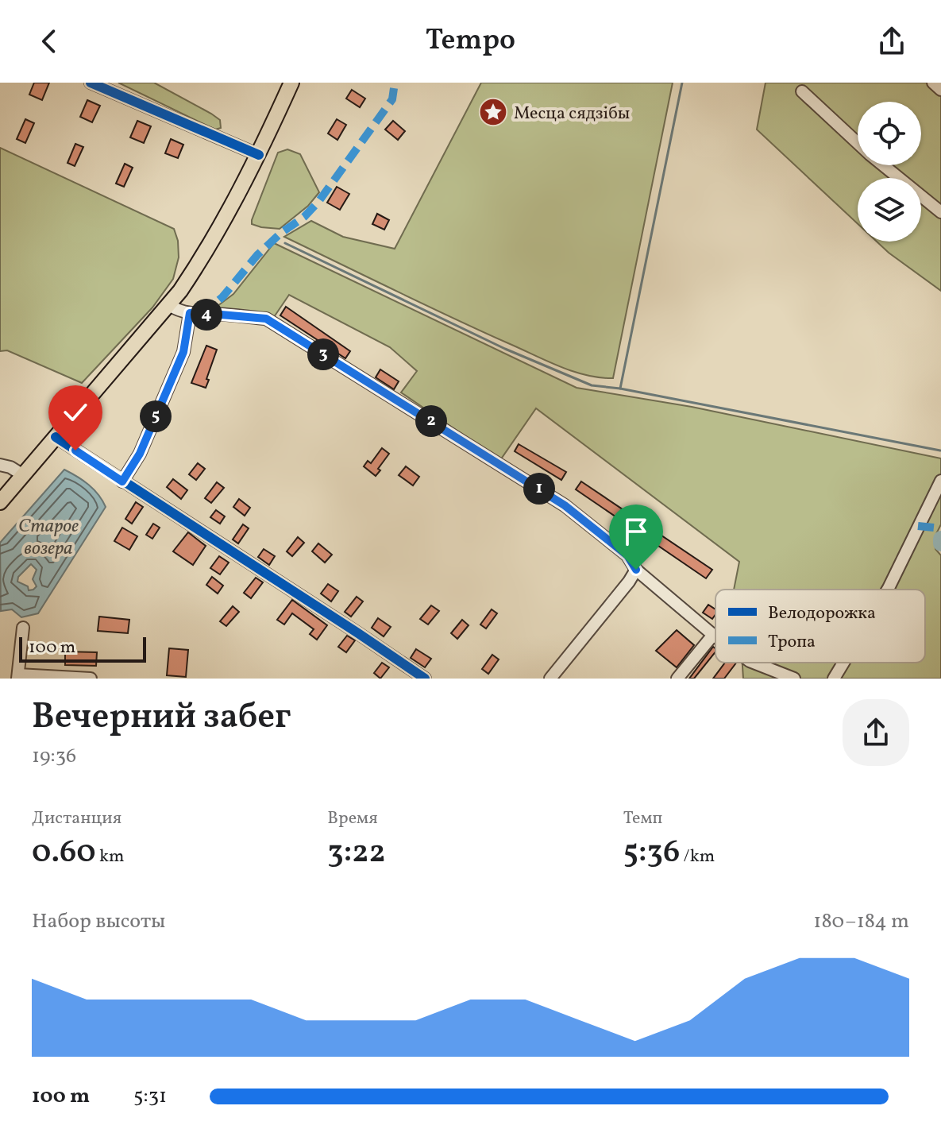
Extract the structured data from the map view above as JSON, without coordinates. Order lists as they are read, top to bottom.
{
  "water": ["Старое возера"],
  "places": {
    "place": ["Месца сядзібы"]
  },
  "legend": ["Велодорожка", "Тропа"],
  "scale_bar": "100 m",
  "page": {
    "header": "Tempo",
    "pins": [
      "4",
      "3",
      "5",
      "2",
      "1"
    ],
    "scale": "100 m",
    "heading": ["Вечерний забег", "19:36"],
    "stats": [
      ["Дистанция", "0.60 km"],
      ["Время", "3:22"],
      ["Темп", "5:36 /km"]
    ],
    "chart": ["Набор высоты", "180–184 m"],
    "list": [
      {
        "name": "100 m",
        "note": "5:31"
      }
    ]
  }
}
